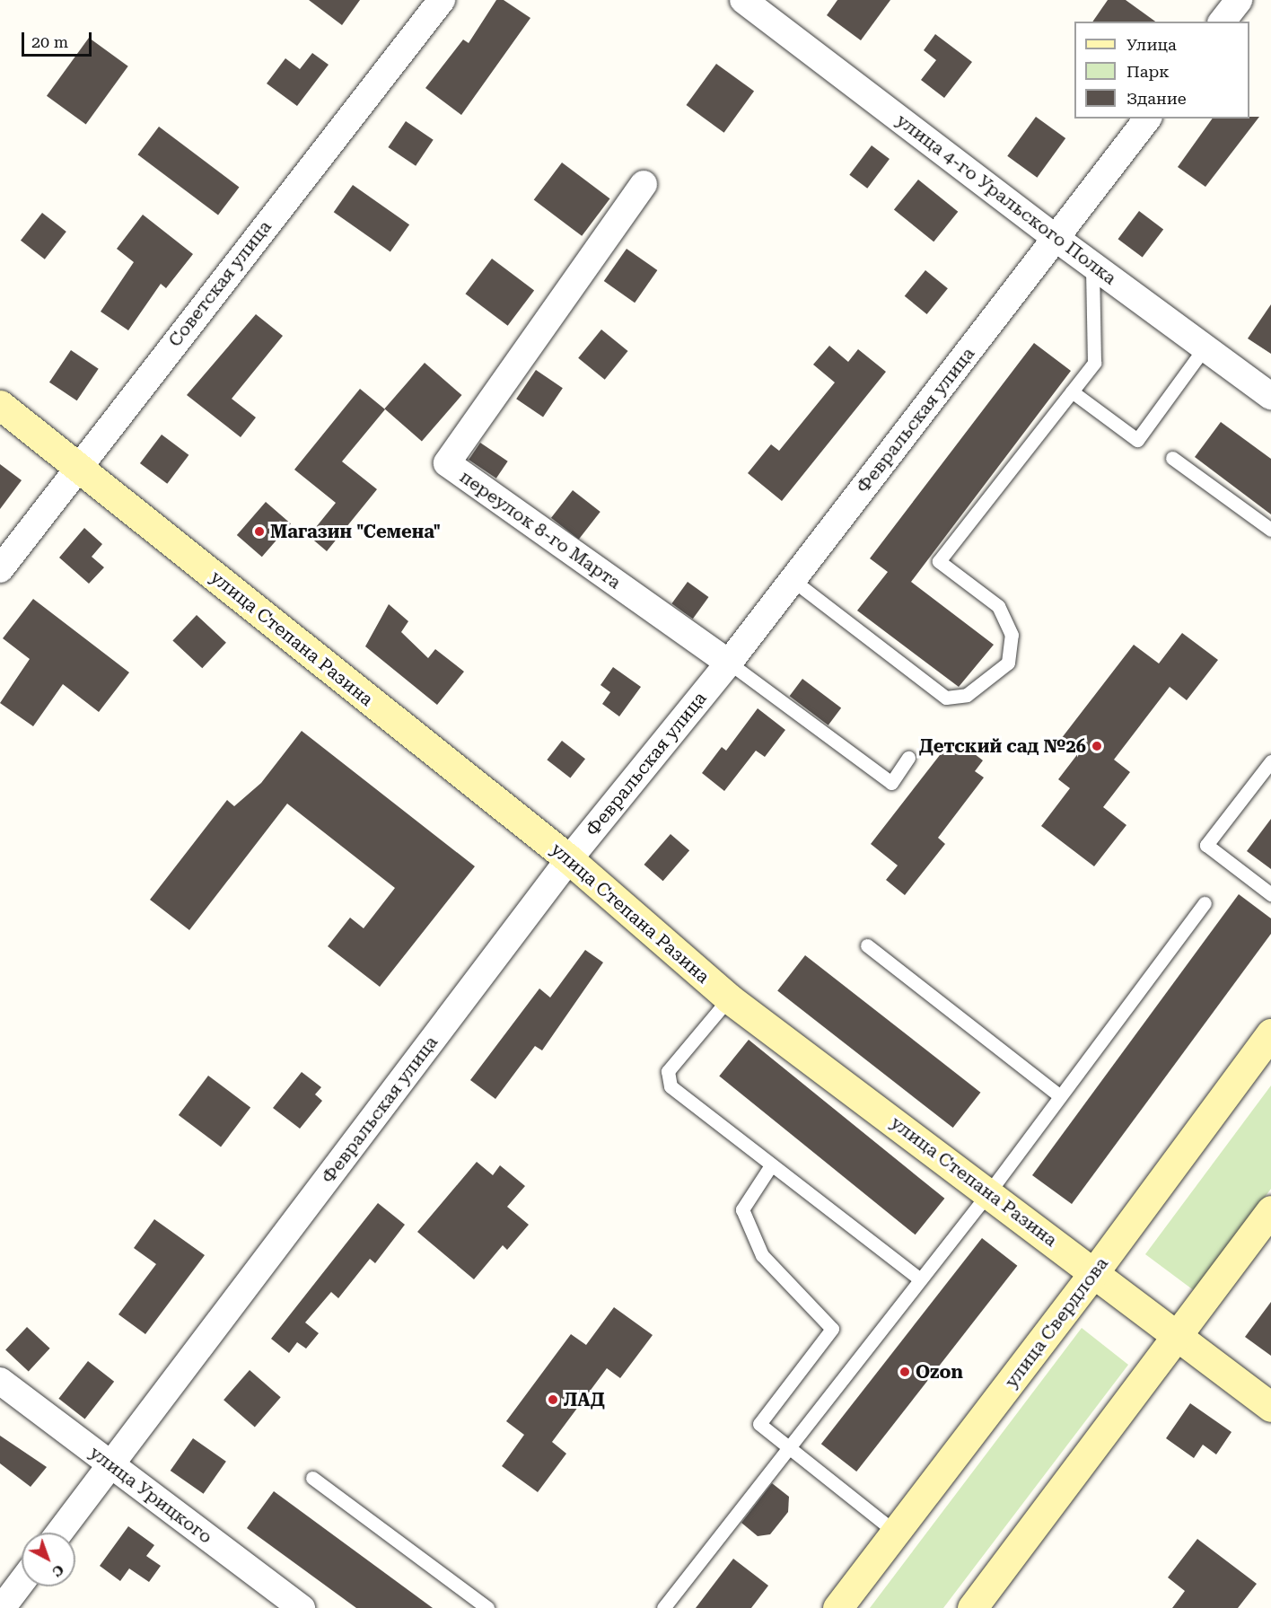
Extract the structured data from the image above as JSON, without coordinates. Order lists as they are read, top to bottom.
{
  "streets": {
    "main road": ["улица Степана Разина", "улица Свердлова"],
    "street": [
      "улица 4-го Уральского Полка",
      "Советская улица",
      "Февральская улица",
      "переулок 8-го Марта",
      "улица Урицкого"
    ]
  },
  "crossings": [
    ["улица 4-го Уральского Полка", "Февральская улица"],
    ["Советская улица", "улица Степана Разина"],
    ["Февральская улица", "переулок 8-го Марта"],
    ["Февральская улица", "улица Степана Разина"],
    ["Февральская улица", "улица Урицкого"],
    ["улица Степана Разина", "улица Свердлова"]
  ],
  "places": [
    "Магазин \"Семена\"",
    "Детский сад №26",
    "Ozon",
    "ЛАД"
  ],
  "legend": ["Улица", "Парк", "Здание"],
  "scale_bar": "20 m",
  "north": "bottom right"
}
